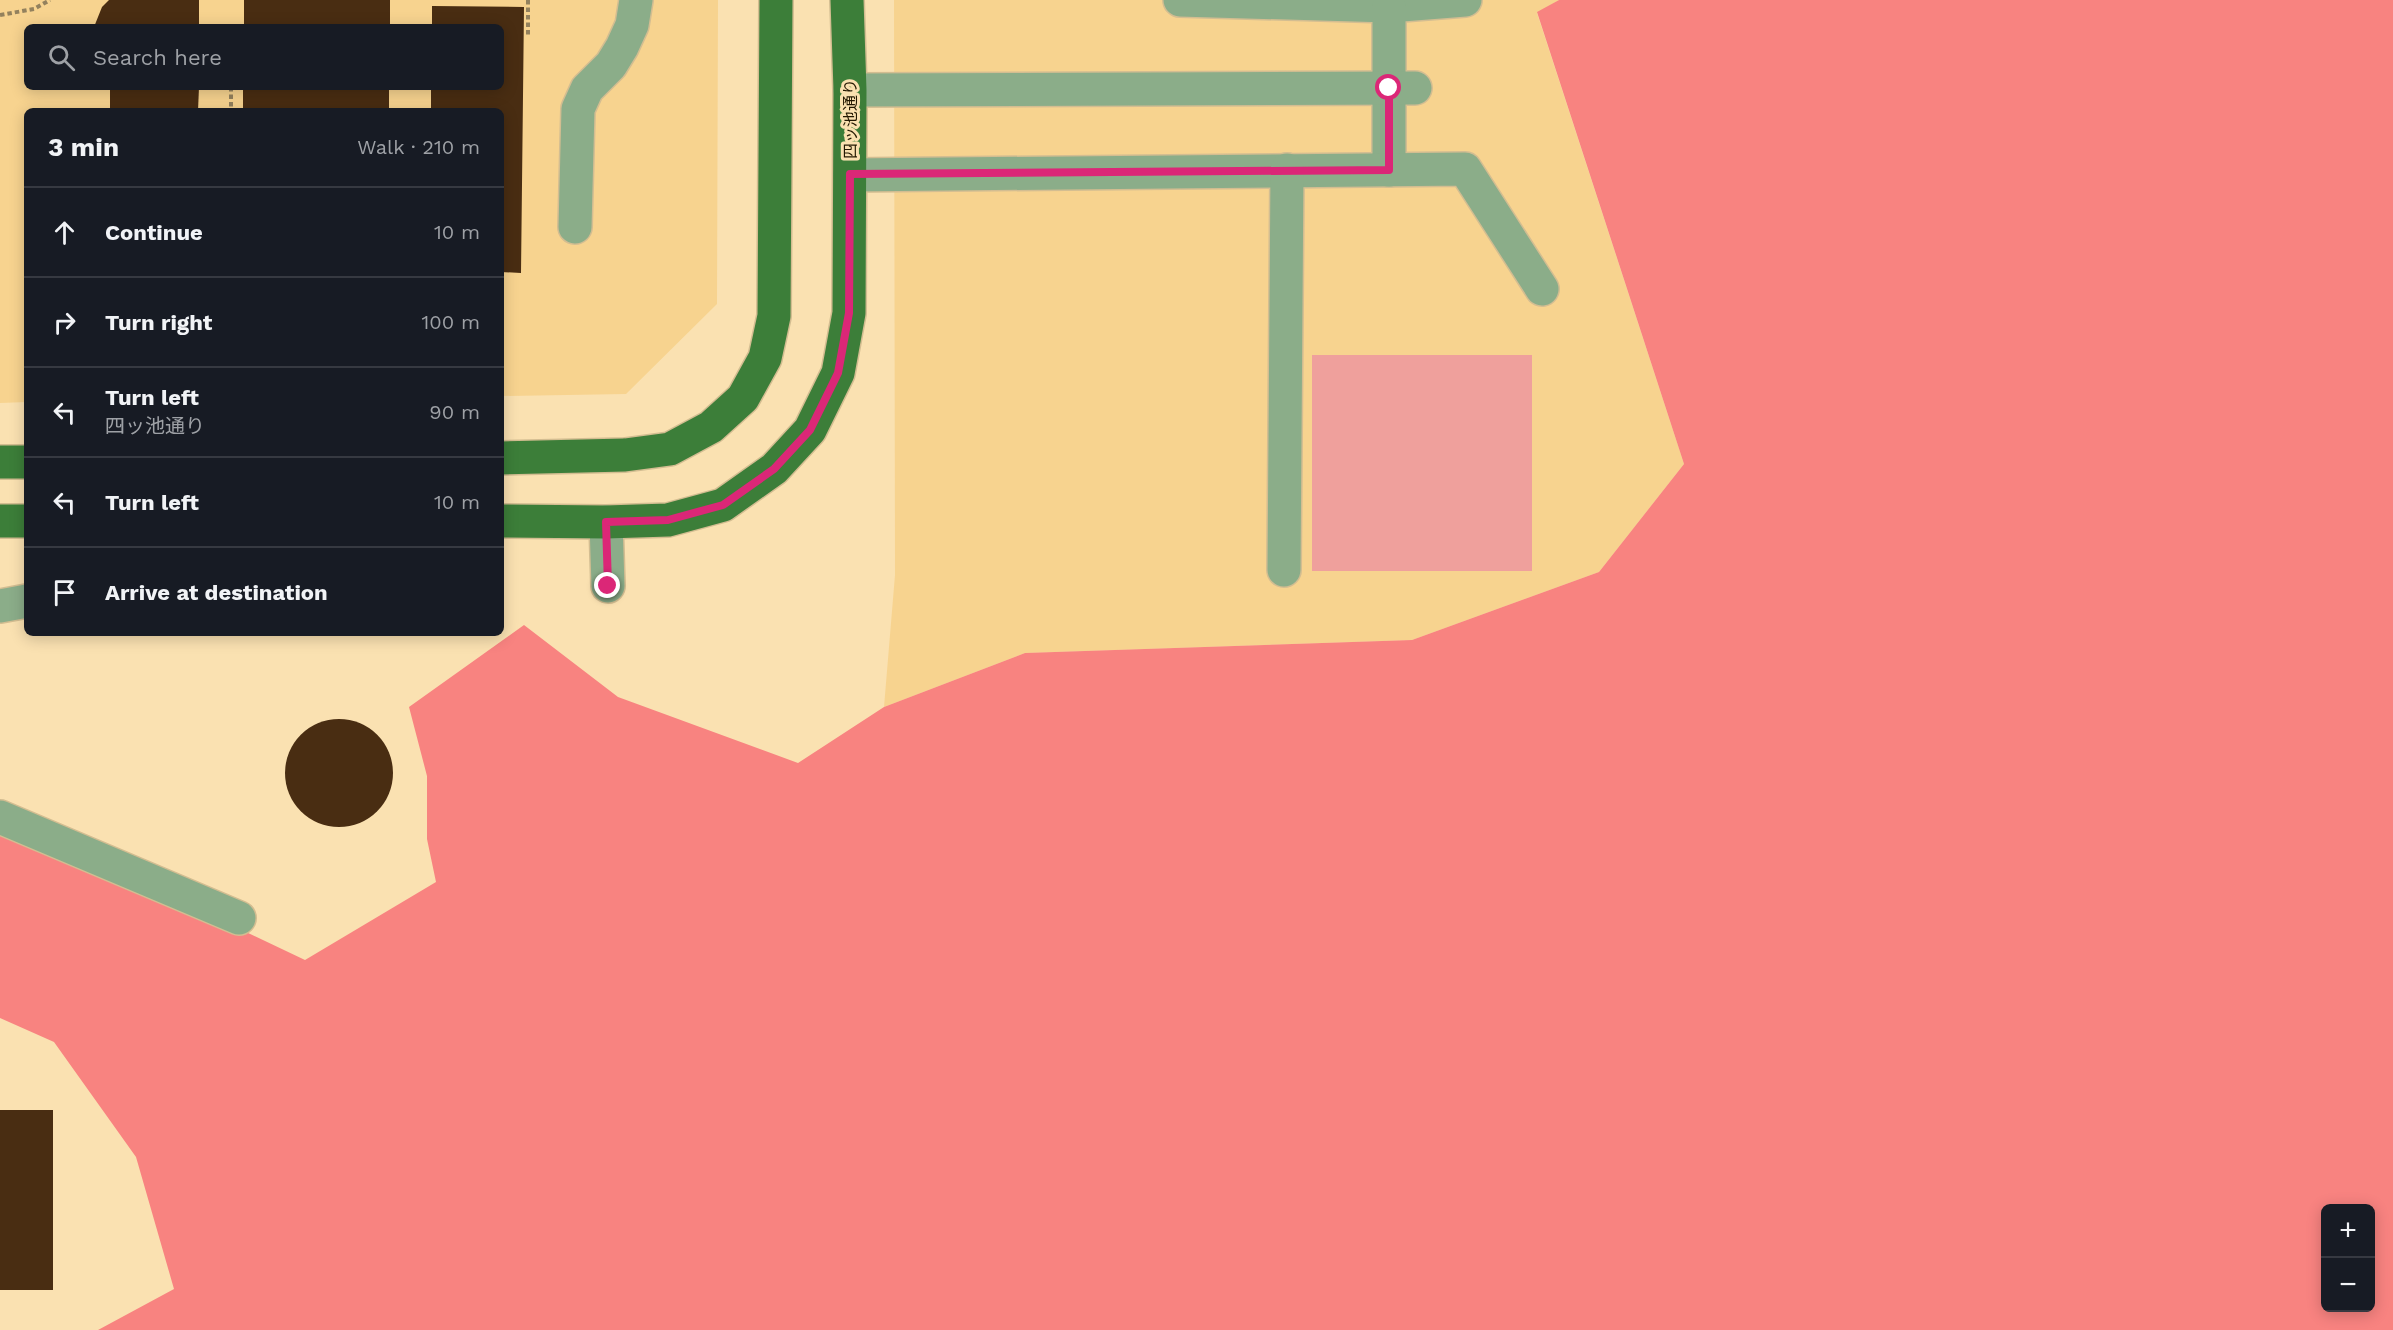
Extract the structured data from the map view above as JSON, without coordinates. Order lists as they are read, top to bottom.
{
  "streets": {
    "main road": ["四ッ池通り"]
  },
  "page": {
    "search": "Search here",
    "heading": ["3 min", "Walk · 210 m"],
    "list": [
      ["Continue", "10 m"],
      ["Turn right", "100 m"],
      ["Turn left", "四ッ池通り", "90 m"],
      ["Turn left", "10 m"],
      "Arrive at destination"
    ],
    "map_buttons": ["+", "−"]
  }
}
